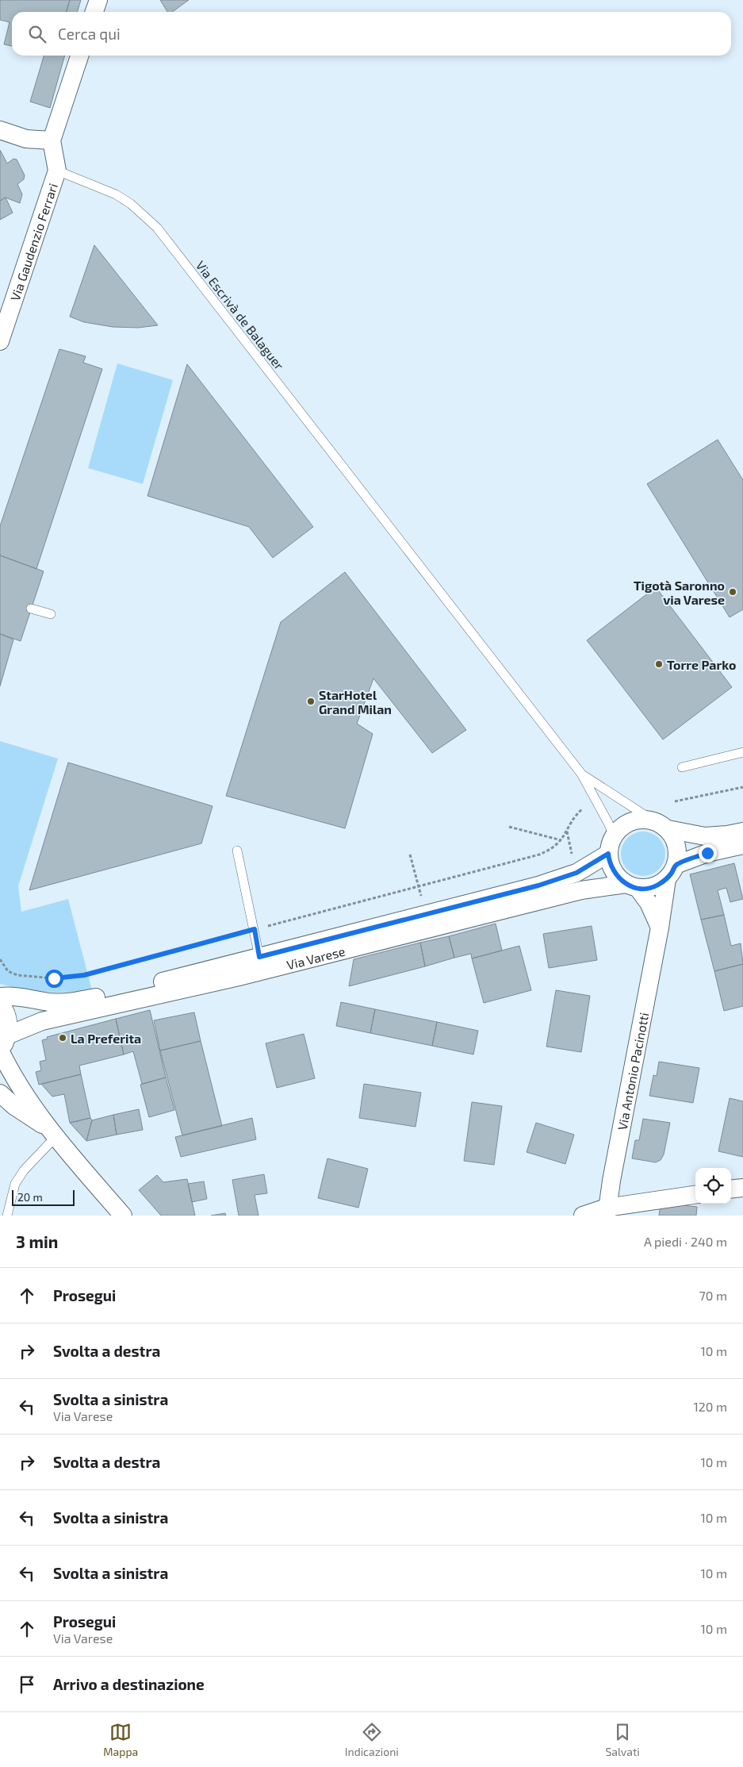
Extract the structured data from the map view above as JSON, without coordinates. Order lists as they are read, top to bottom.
{
  "streets": {
    "street": ["Via Gaudenzio Ferrari", "Via Varese", "Via Antonio Pacinotti"],
    "lane": ["Via Escrivà de Balaguer"]
  },
  "crossings": [
    ["Via Gaudenzio Ferrari", "Via Escrivà de Balaguer"],
    ["Via Varese", "Via Antonio Pacinotti"]
  ],
  "places": [
    "Tigotà Saronno via Varese",
    "Torre Parko",
    "StarHotel Grand Milan",
    "La Preferita"
  ],
  "scale_bar": "20 m",
  "page": {
    "search": "Cerca qui",
    "scale": "20 m",
    "heading": ["3 min", "A piedi · 240 m"],
    "list": [
      ["Prosegui", "70 m"],
      ["Svolta a destra", "10 m"],
      ["Svolta a sinistra", "Via Varese", "120 m"],
      ["Svolta a destra", "10 m"],
      ["Svolta a sinistra", "10 m"],
      ["Svolta a sinistra", "10 m"],
      ["Prosegui", "Via Varese", "10 m"],
      "Arrivo a destinazione"
    ],
    "nav": ["Mappa", "Indicazioni", "Salvati"]
  }
}
